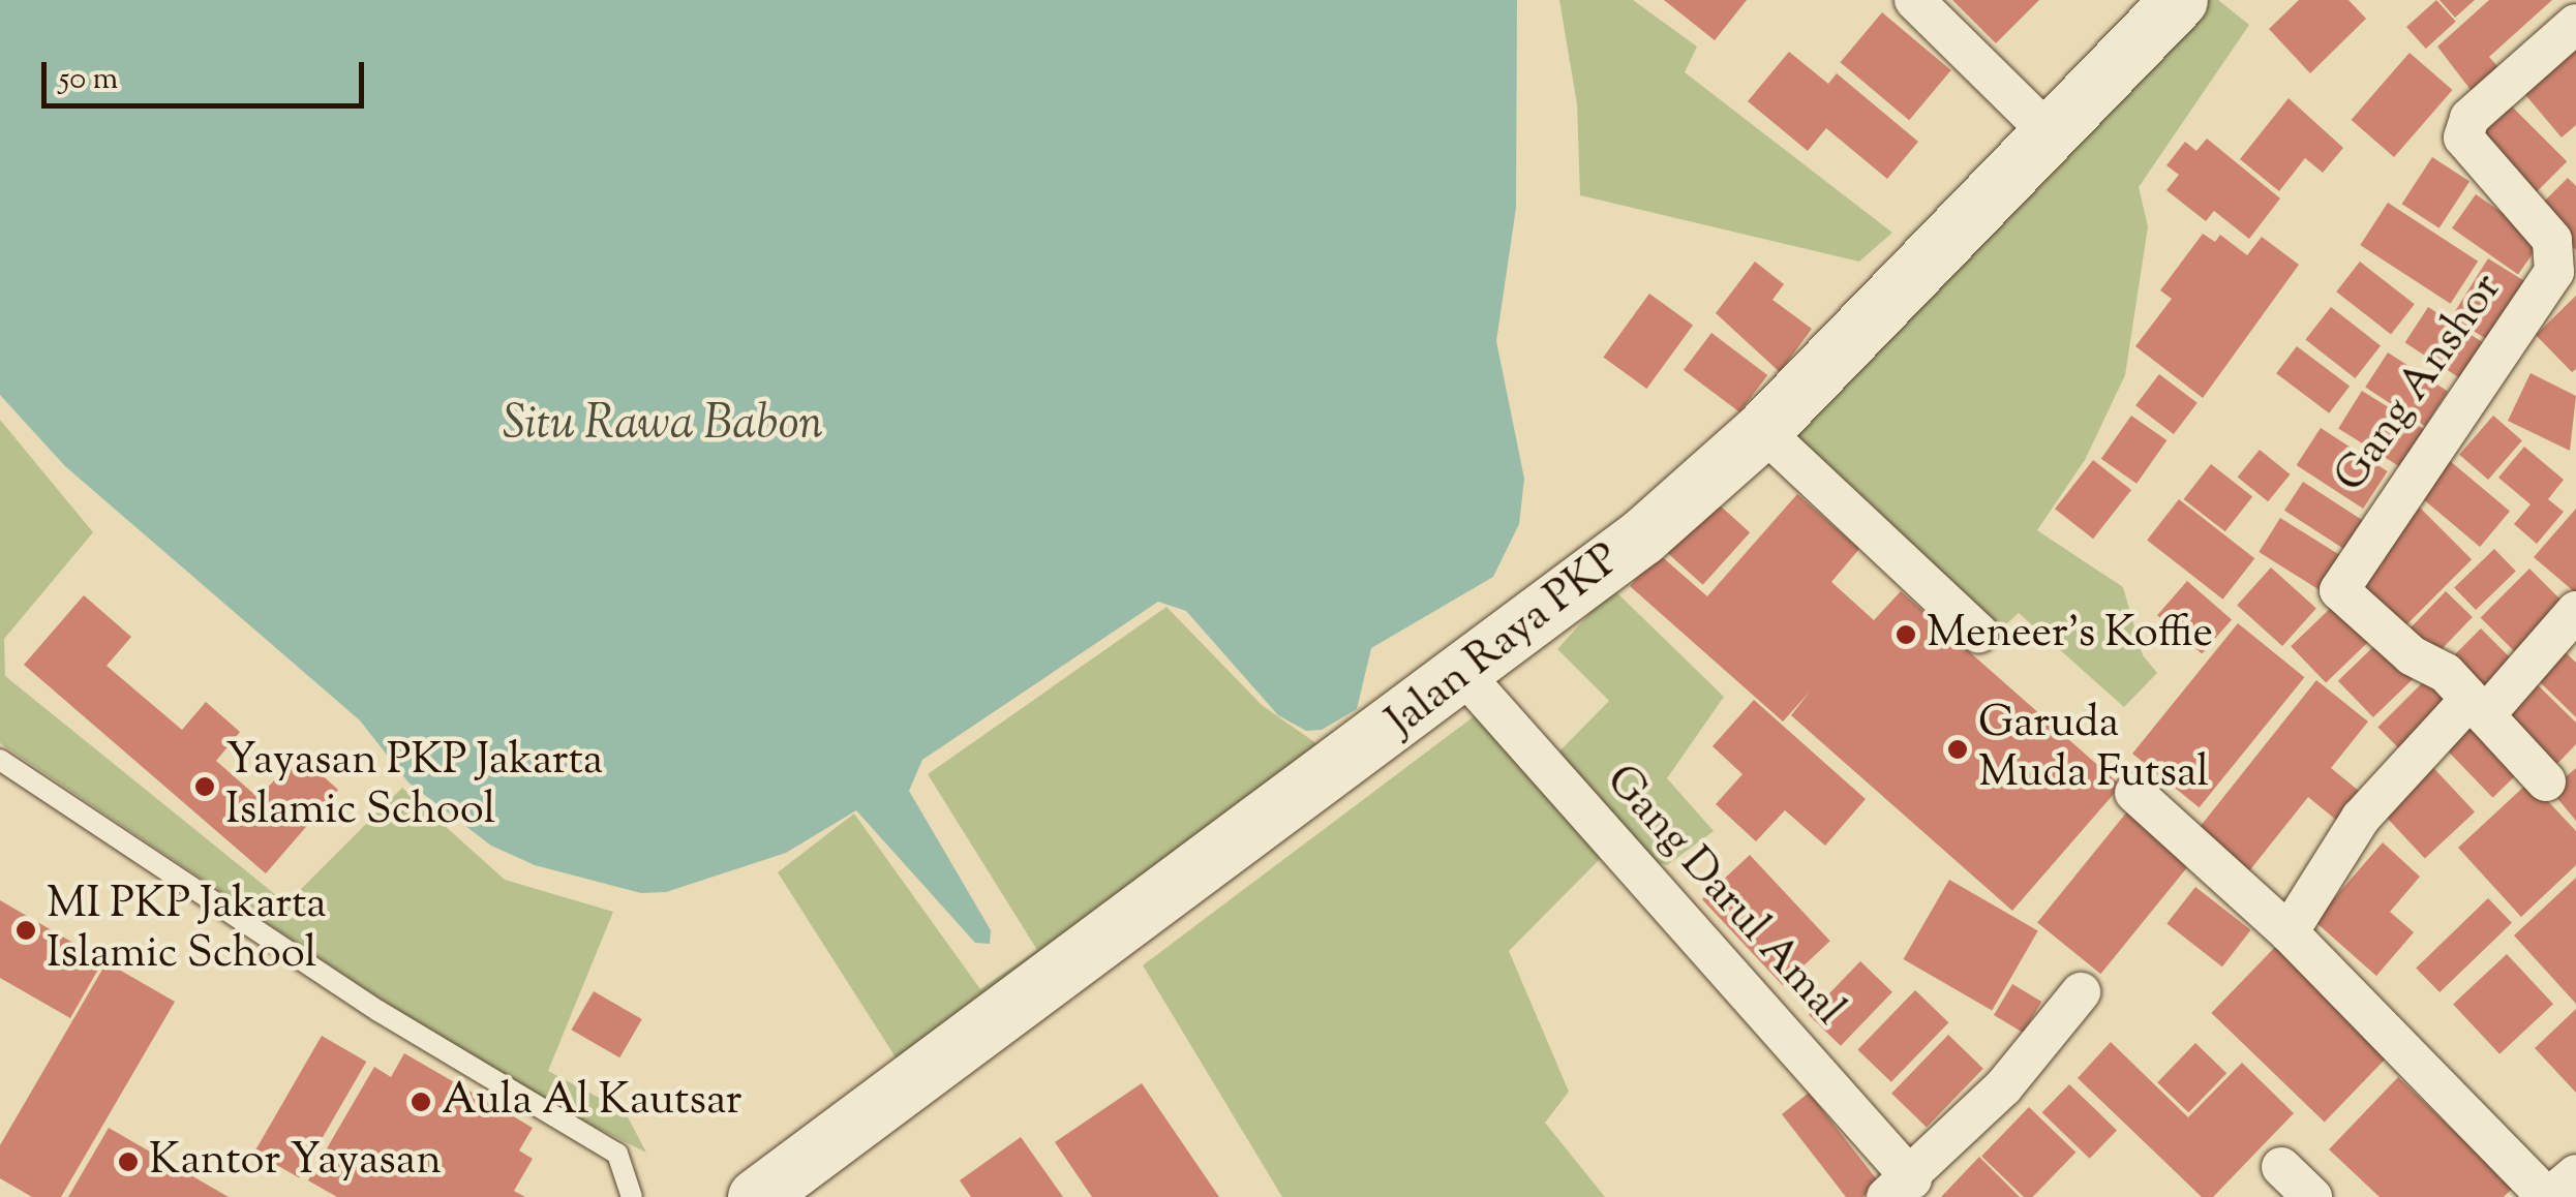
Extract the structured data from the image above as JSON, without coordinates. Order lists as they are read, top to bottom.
{
  "streets": {
    "street": ["Gang Anshor", "Jalan Raya PKP", "Gang Darul Amal"]
  },
  "crossings": [
    ["Jalan Raya PKP", "Gang Darul Amal"]
  ],
  "water": ["Situ Rawa Babon"],
  "places": [
    "Meneer's Koffie",
    "Garuda Muda Futsal",
    "Yayasan PKP Jakarta Islamic School",
    "MI PKP Jakarta Islamic School",
    "Aula Al Kautsar",
    "Kantor Yayasan"
  ],
  "scale_bar": "50 m"
}
